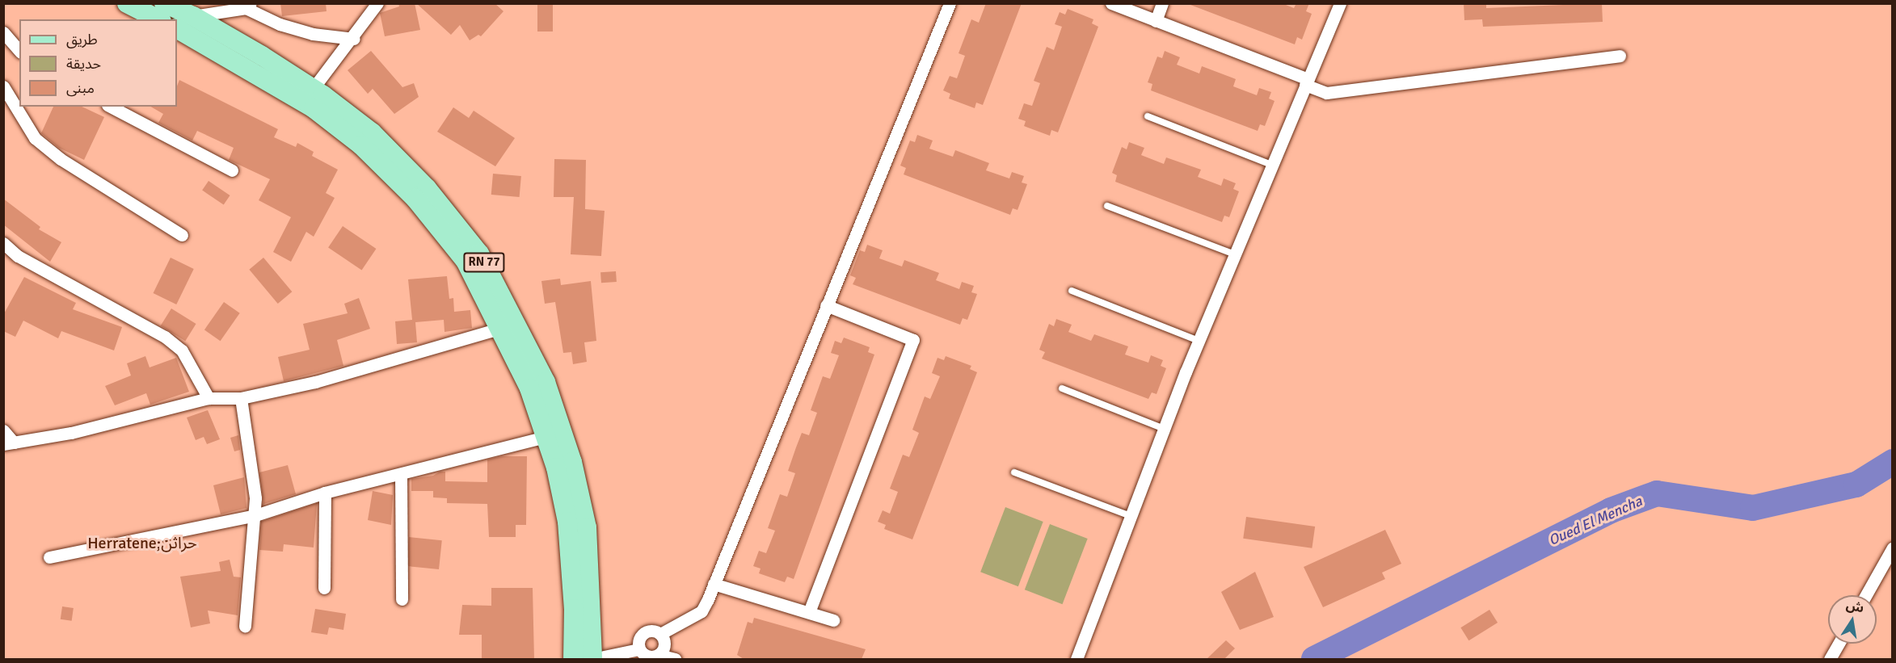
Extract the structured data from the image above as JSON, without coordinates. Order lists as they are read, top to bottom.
{
  "streets": {
    "main road": ["RN 77"]
  },
  "districts": ["Herratene;حراثن"],
  "water": ["Oued El Mencha"],
  "legend": ["طريق", "حديقة", "مبنى"],
  "north": "top"
}
